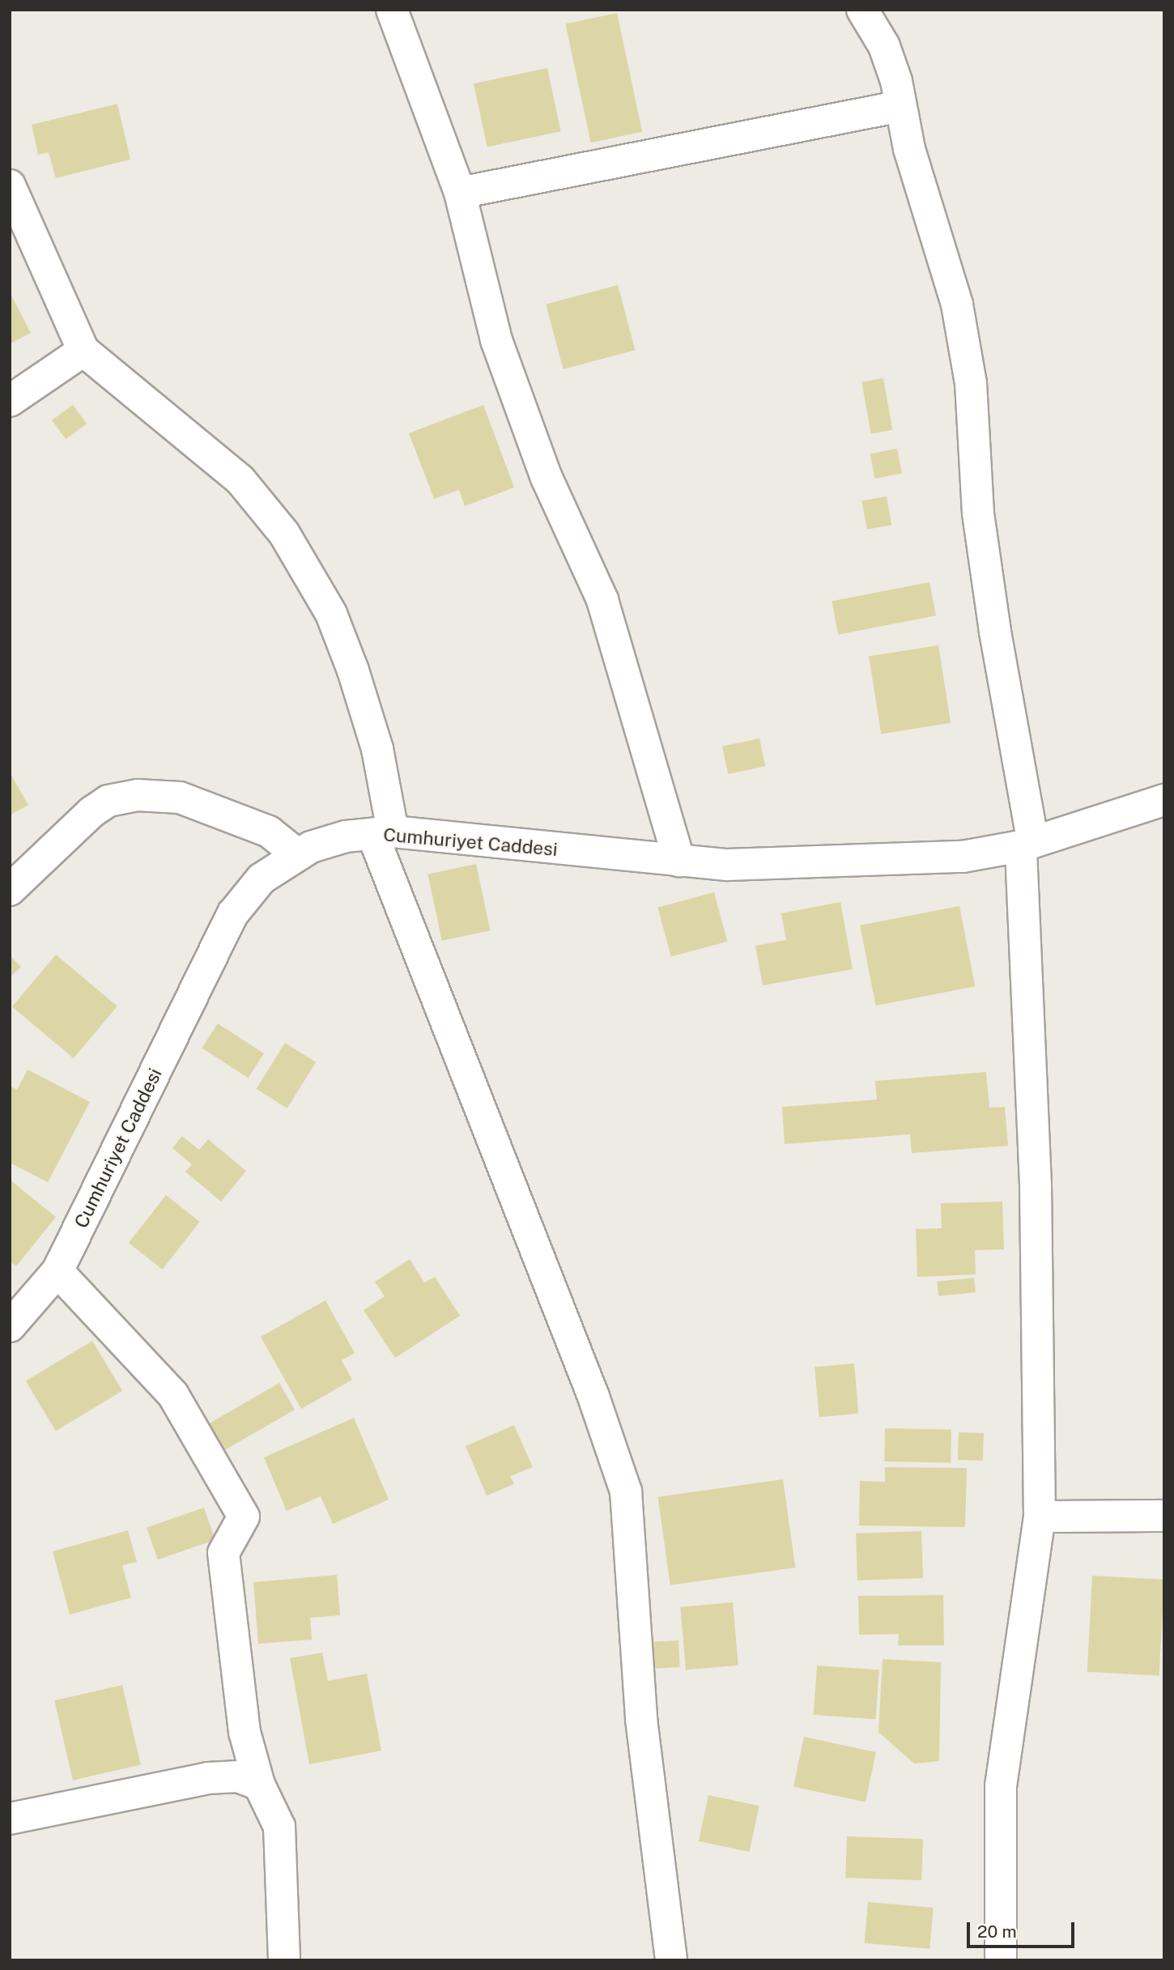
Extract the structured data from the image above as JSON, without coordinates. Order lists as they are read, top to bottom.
{
  "streets": {
    "street": ["Cumhuriyet Caddesi"]
  },
  "scale_bar": "20 m"
}
